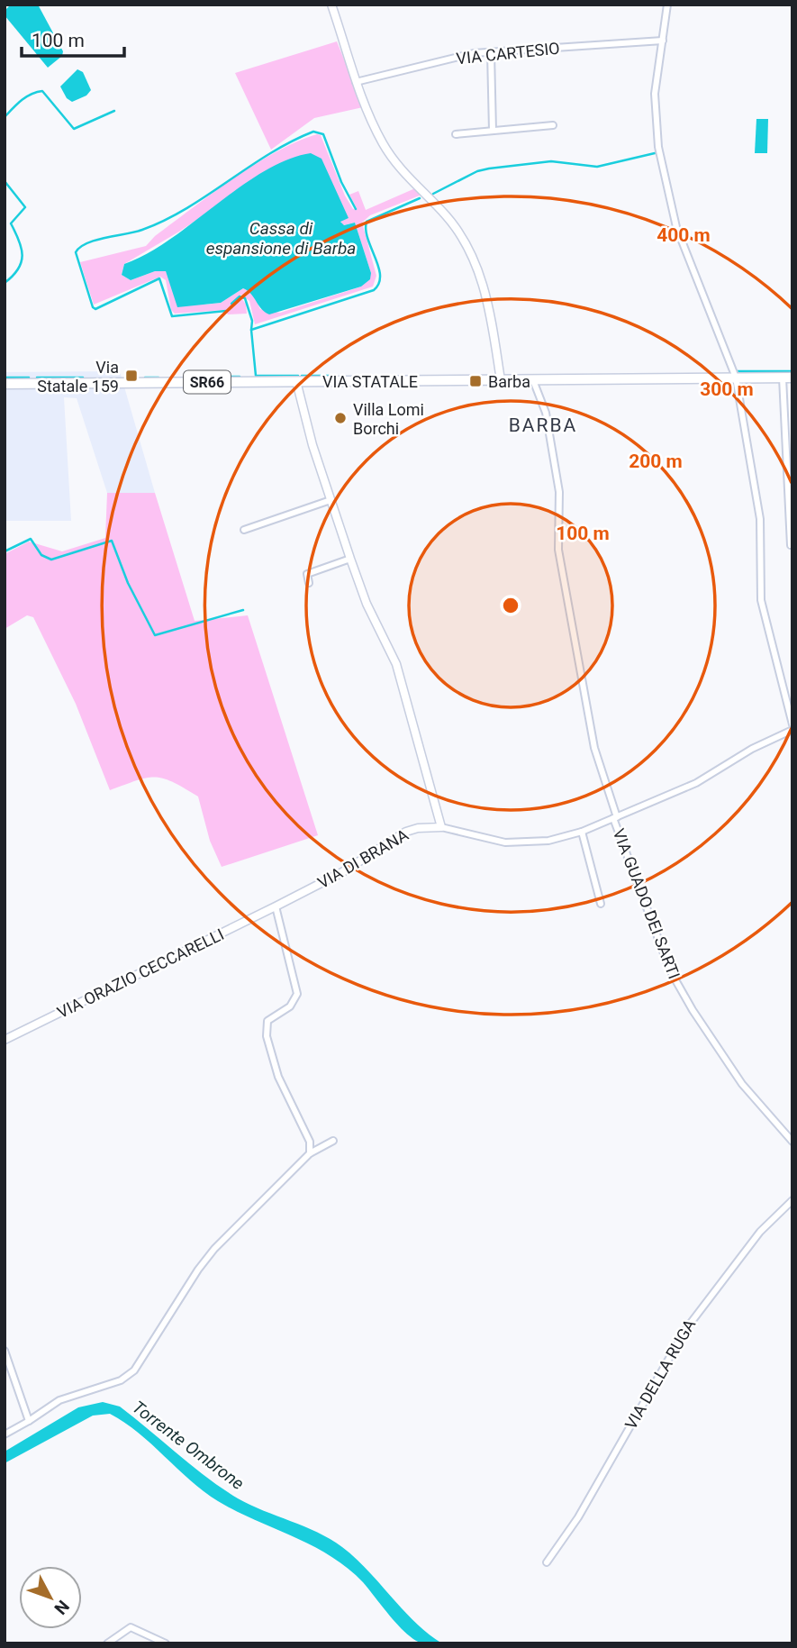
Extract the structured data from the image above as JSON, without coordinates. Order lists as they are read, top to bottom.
{
  "streets": {
    "main road": ["VIA STATALE", "SR66"],
    "street": [
      "VIA CARTESIO",
      "VIA DI BRANA",
      "VIA GUADO DEI SARTI",
      "VIA ORAZIO CECCARELLI",
      "VIA DELLA RUGA"
    ]
  },
  "crossings": [
    ["VIA STATALE", "SR66"],
    ["VIA DI BRANA", "VIA GUADO DEI SARTI"],
    ["VIA DI BRANA", "VIA ORAZIO CECCARELLI"]
  ],
  "districts": ["BARBA"],
  "water": ["Cassa di espansione di Barba", "Torrente Ombrone"],
  "places": {
    "transit": ["Via Statale 159", "Barba"],
    "other": ["Villa Lomi Borchi"]
  },
  "scale_bar": "100 m",
  "north": "bottom right",
  "rings": [
    "400 m",
    "300 m",
    "200 m",
    "100 m"
  ]
}
